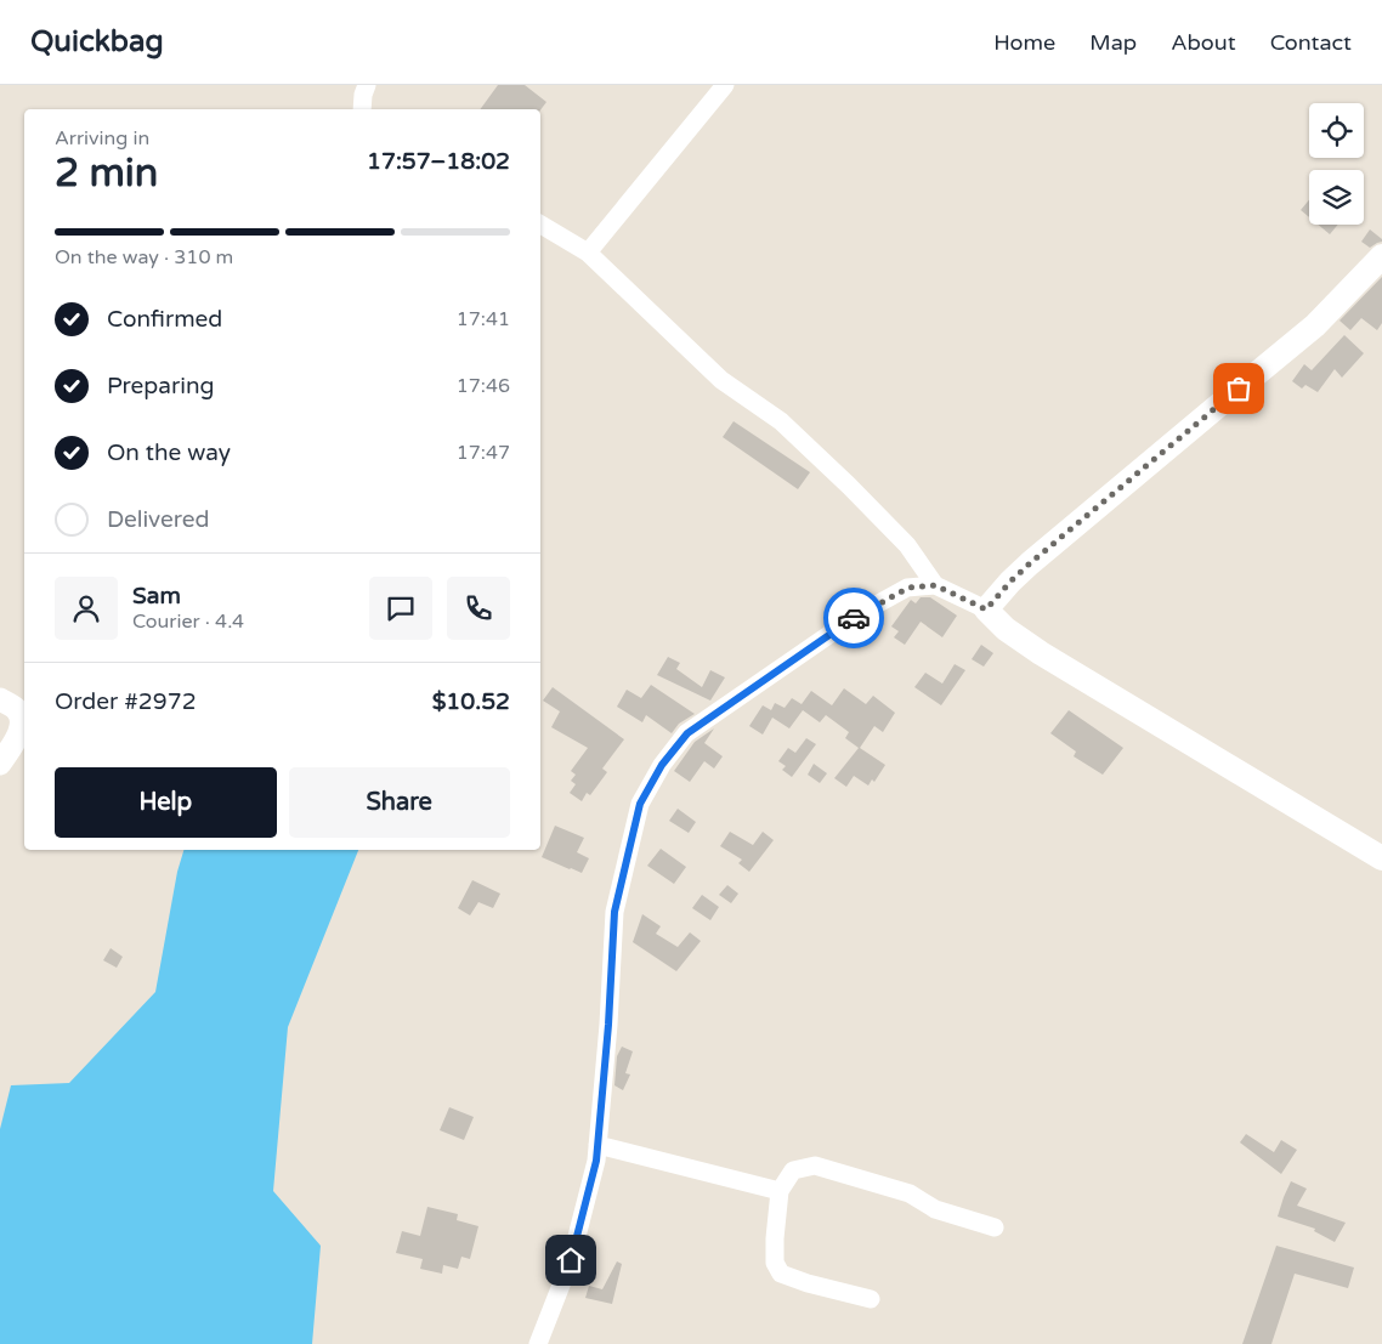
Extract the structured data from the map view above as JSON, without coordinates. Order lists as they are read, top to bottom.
{
  "page": {
    "header": "Quickbag",
    "nav": [
      "Home",
      "Map",
      "About",
      "Contact"
    ],
    "heading": ["2 min", "Arriving in", "17:57–18:02"],
    "panel": [
      "Sam",
      "Courier · 4.4",
      "Order #2972",
      "$10.52"
    ],
    "bar": "On the way · 310 m",
    "list": [
      ["Confirmed", "17:41"],
      ["Preparing", "17:46"],
      ["On the way", "17:47"],
      "Delivered"
    ],
    "buttons": ["Help", "Share"]
  }
}
